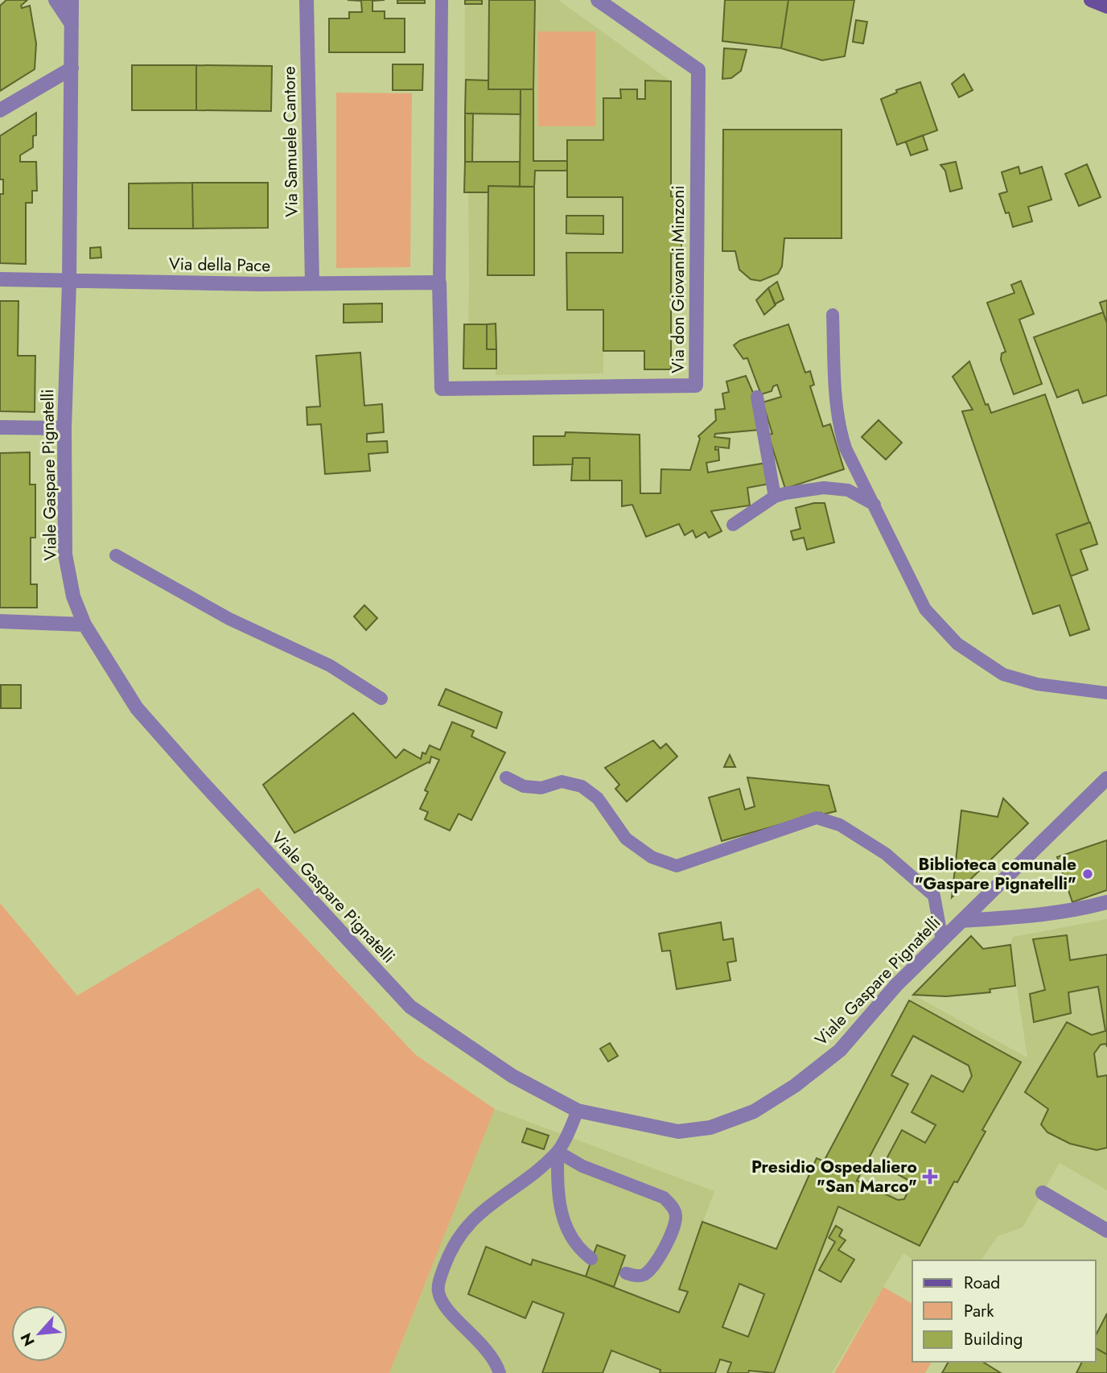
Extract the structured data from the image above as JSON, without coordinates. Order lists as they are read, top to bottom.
{
  "streets": {
    "street": [
      "Via Samuele Cantore",
      "Via della Pace",
      "Via don Giovanni Minzoni",
      "Viale Gaspare Pignatelli"
    ]
  },
  "crossings": [
    ["Via Samuele Cantore", "Via della Pace"],
    ["Via della Pace", "Via don Giovanni Minzoni"],
    ["Via della Pace", "Viale Gaspare Pignatelli"]
  ],
  "places": {
    "other": ["Biblioteca comunale \"Gaspare Pignatelli\""],
    "health": ["Presidio Ospedaliero \"San Marco\""]
  },
  "legend": ["Road", "Park", "Building"],
  "north": "bottom left"
}
